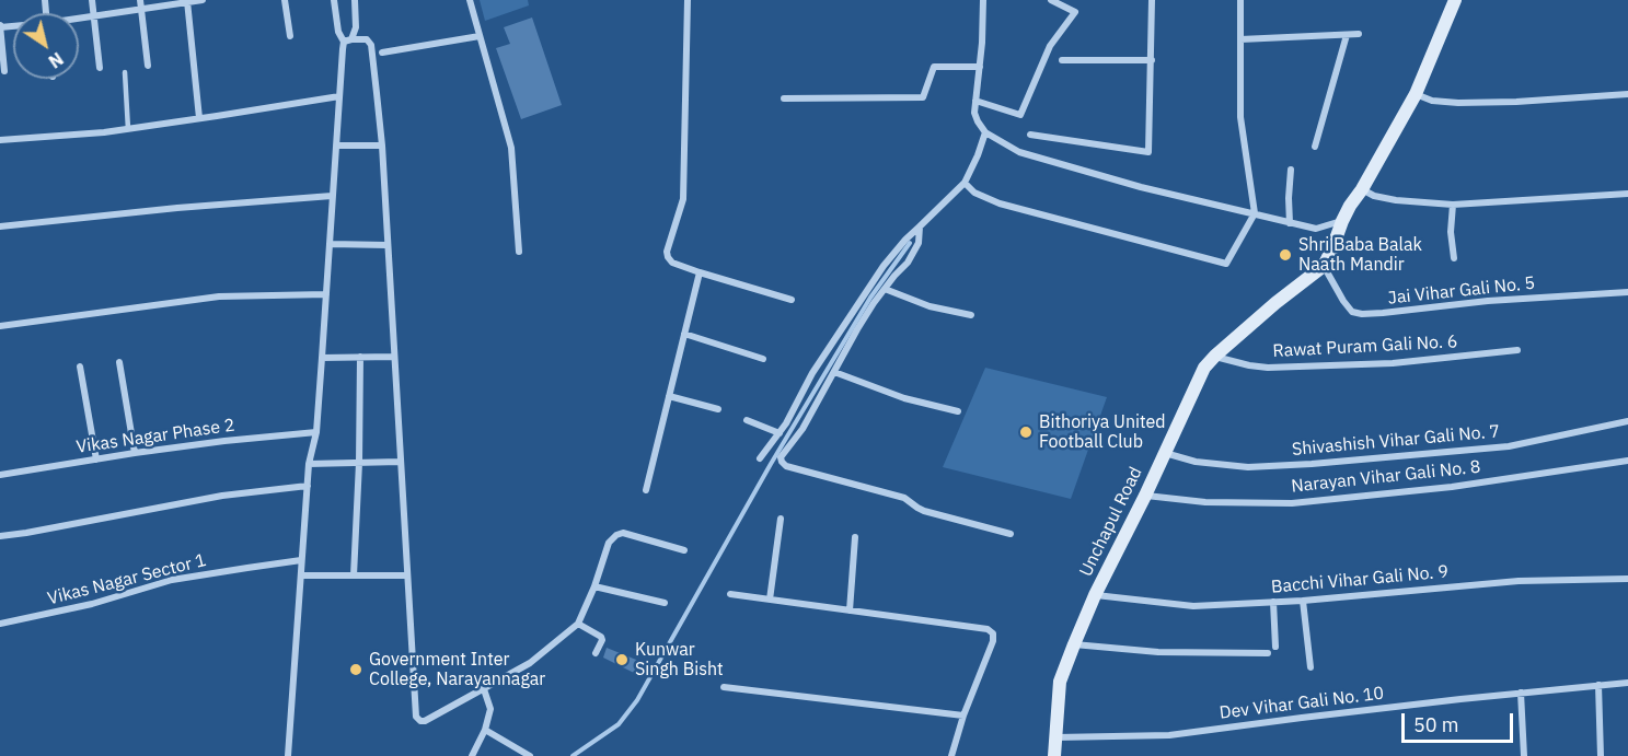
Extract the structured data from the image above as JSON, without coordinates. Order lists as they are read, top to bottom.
{
  "streets": {
    "street": [
      "Jai Vihar Gali No. 5",
      "Rawat Puram Gali No. 6",
      "Vikas Nagar Phase 2",
      "Shivashish Vihar Gali No. 7",
      "Narayan Vihar Gali No. 8",
      "Unchapul Road",
      "Vikas Nagar Sector 1",
      "Bacchi Vihar Gali No. 9",
      "Dev Vihar Gali No. 10"
    ]
  },
  "crossings": [
    ["Jai Vihar Gali No. 5", "Unchapul Road"],
    ["Rawat Puram Gali No. 6", "Unchapul Road"],
    ["Shivashish Vihar Gali No. 7", "Unchapul Road"],
    ["Narayan Vihar Gali No. 8", "Unchapul Road"],
    ["Unchapul Road", "Bacchi Vihar Gali No. 9"],
    ["Unchapul Road", "Dev Vihar Gali No. 10"]
  ],
  "places": [
    "Shri Baba Balak Naath Mandir",
    "Bithoriya United Football Club",
    "Kunwar Singh Bisht",
    "Government Inter College, Narayannagar"
  ],
  "scale_bar": "50 m",
  "north": "bottom right"
}
